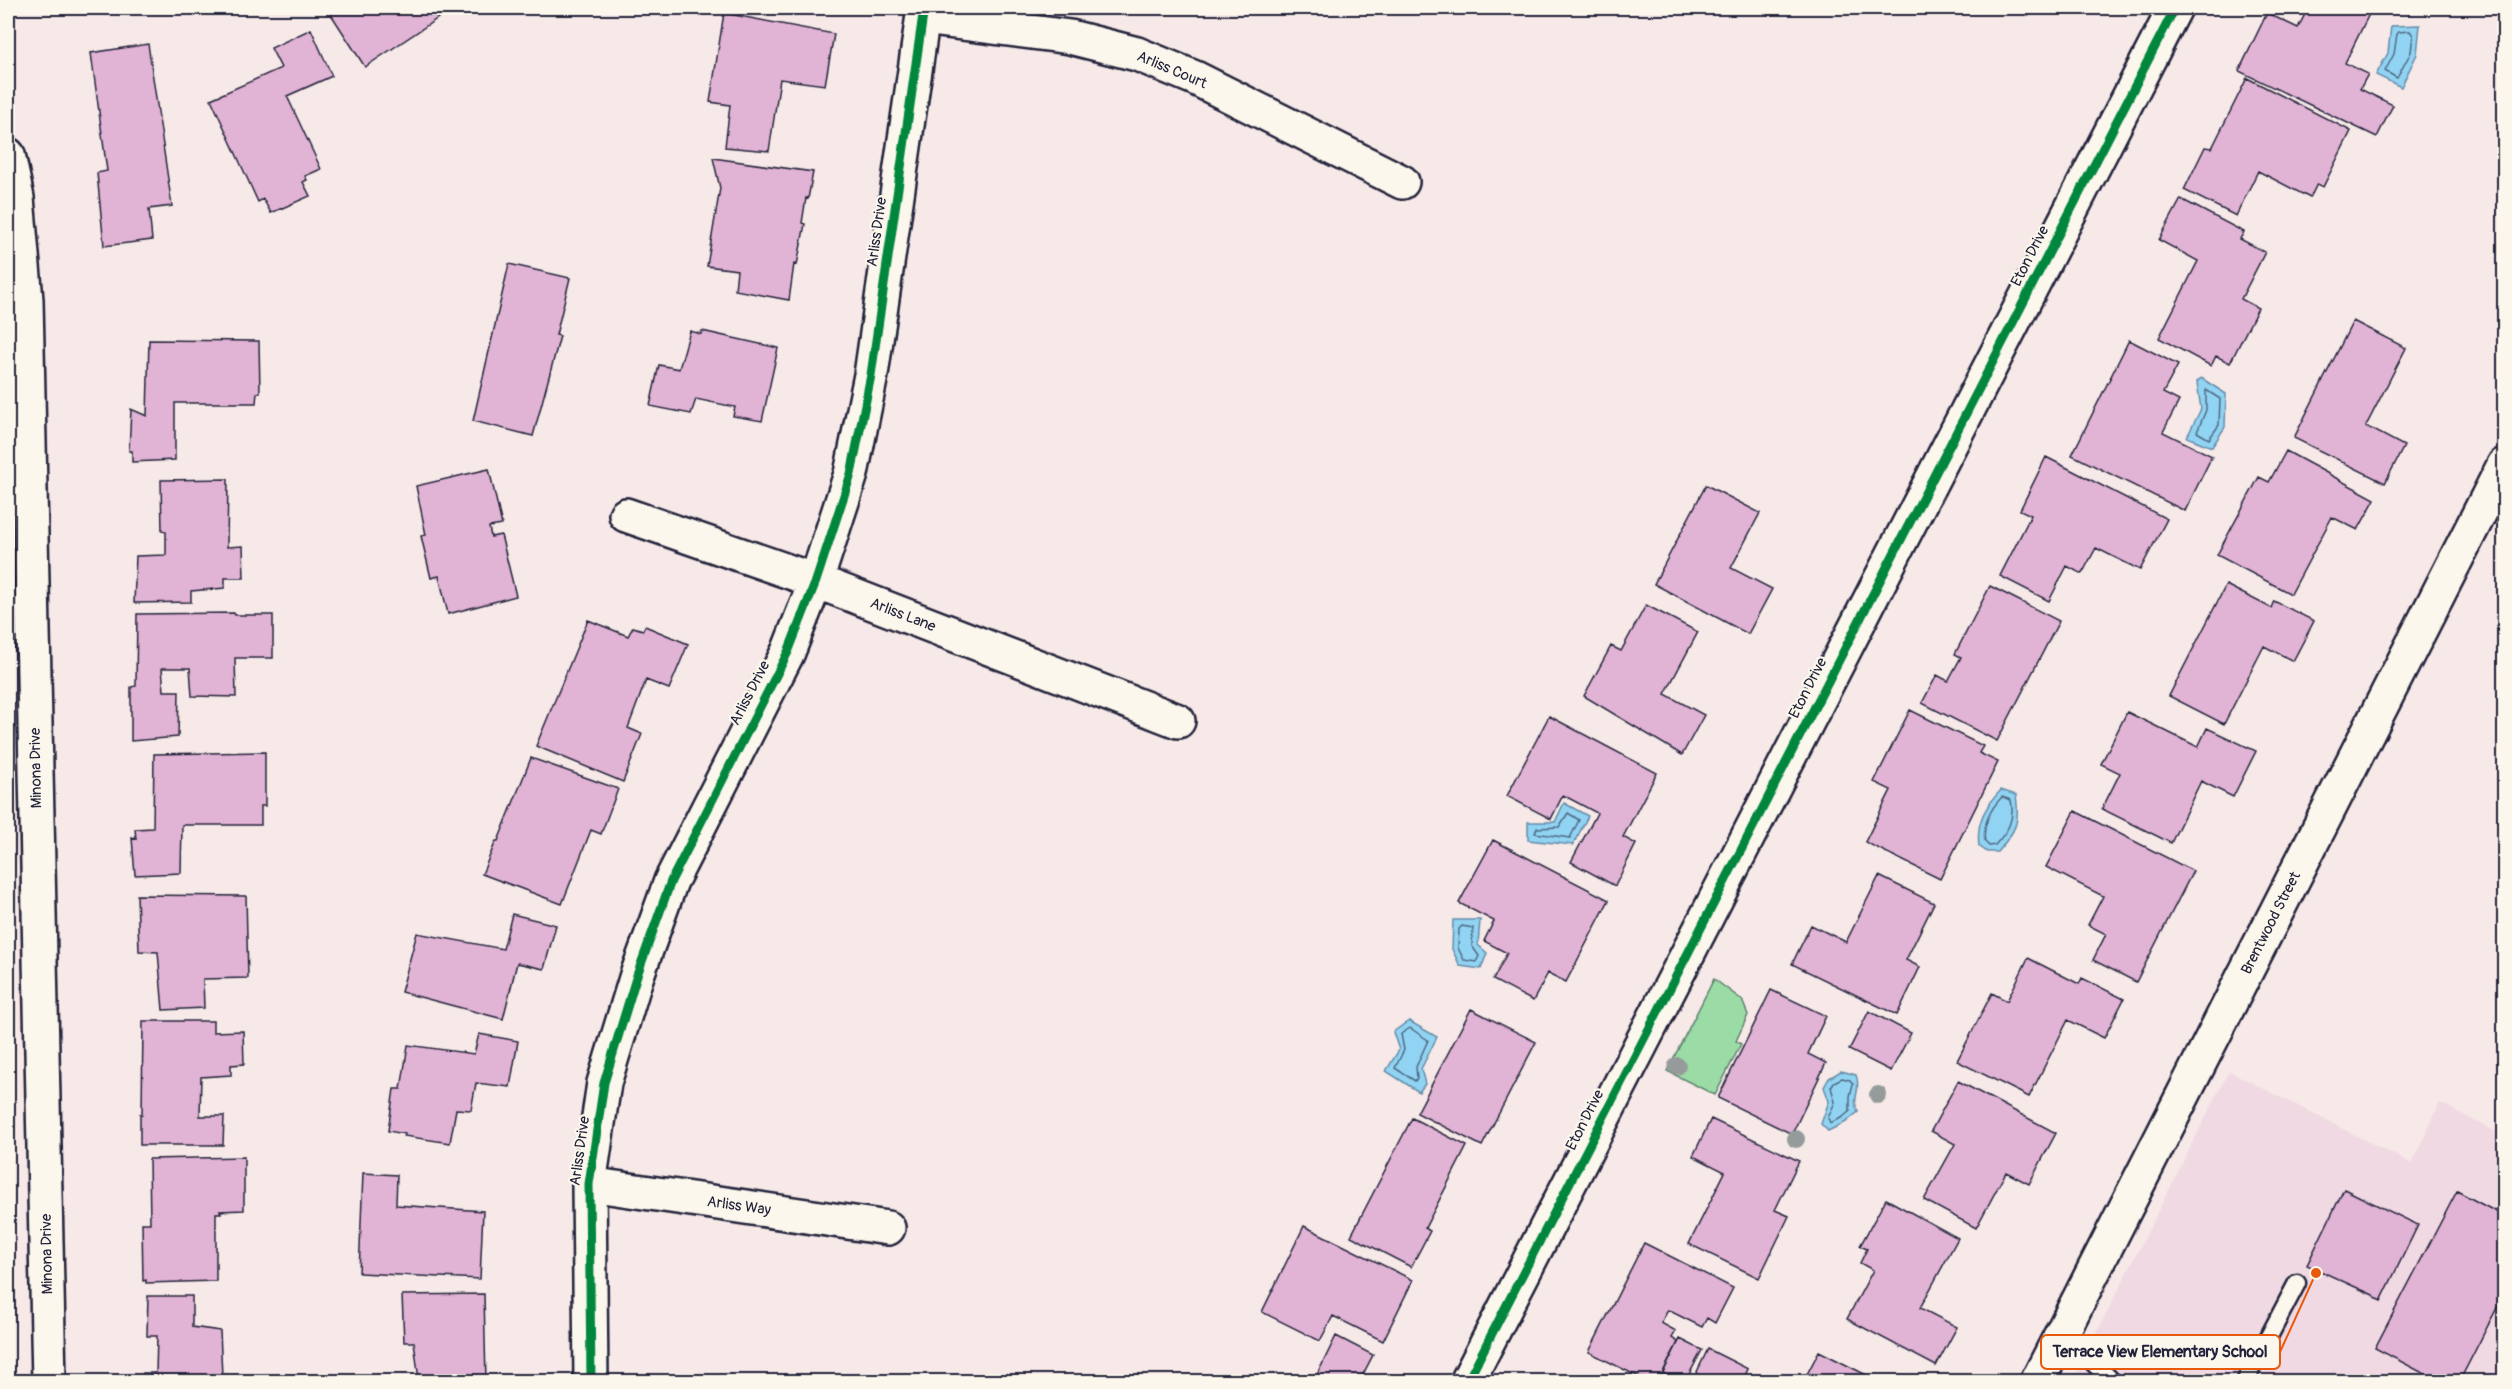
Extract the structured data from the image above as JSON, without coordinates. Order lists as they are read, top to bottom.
{
  "streets": {
    "street": [
      "Arliss Court",
      "Arliss Drive",
      "Eton Drive",
      "Arliss Lane",
      "Minona Drive",
      "Brentwood Street",
      "Arliss Way"
    ]
  },
  "crossings": [
    ["Arliss Court", "Arliss Drive"],
    ["Arliss Drive", "Arliss Lane"],
    ["Arliss Drive", "Arliss Way"]
  ],
  "places": ["Terrace View Elementary School"]
}
